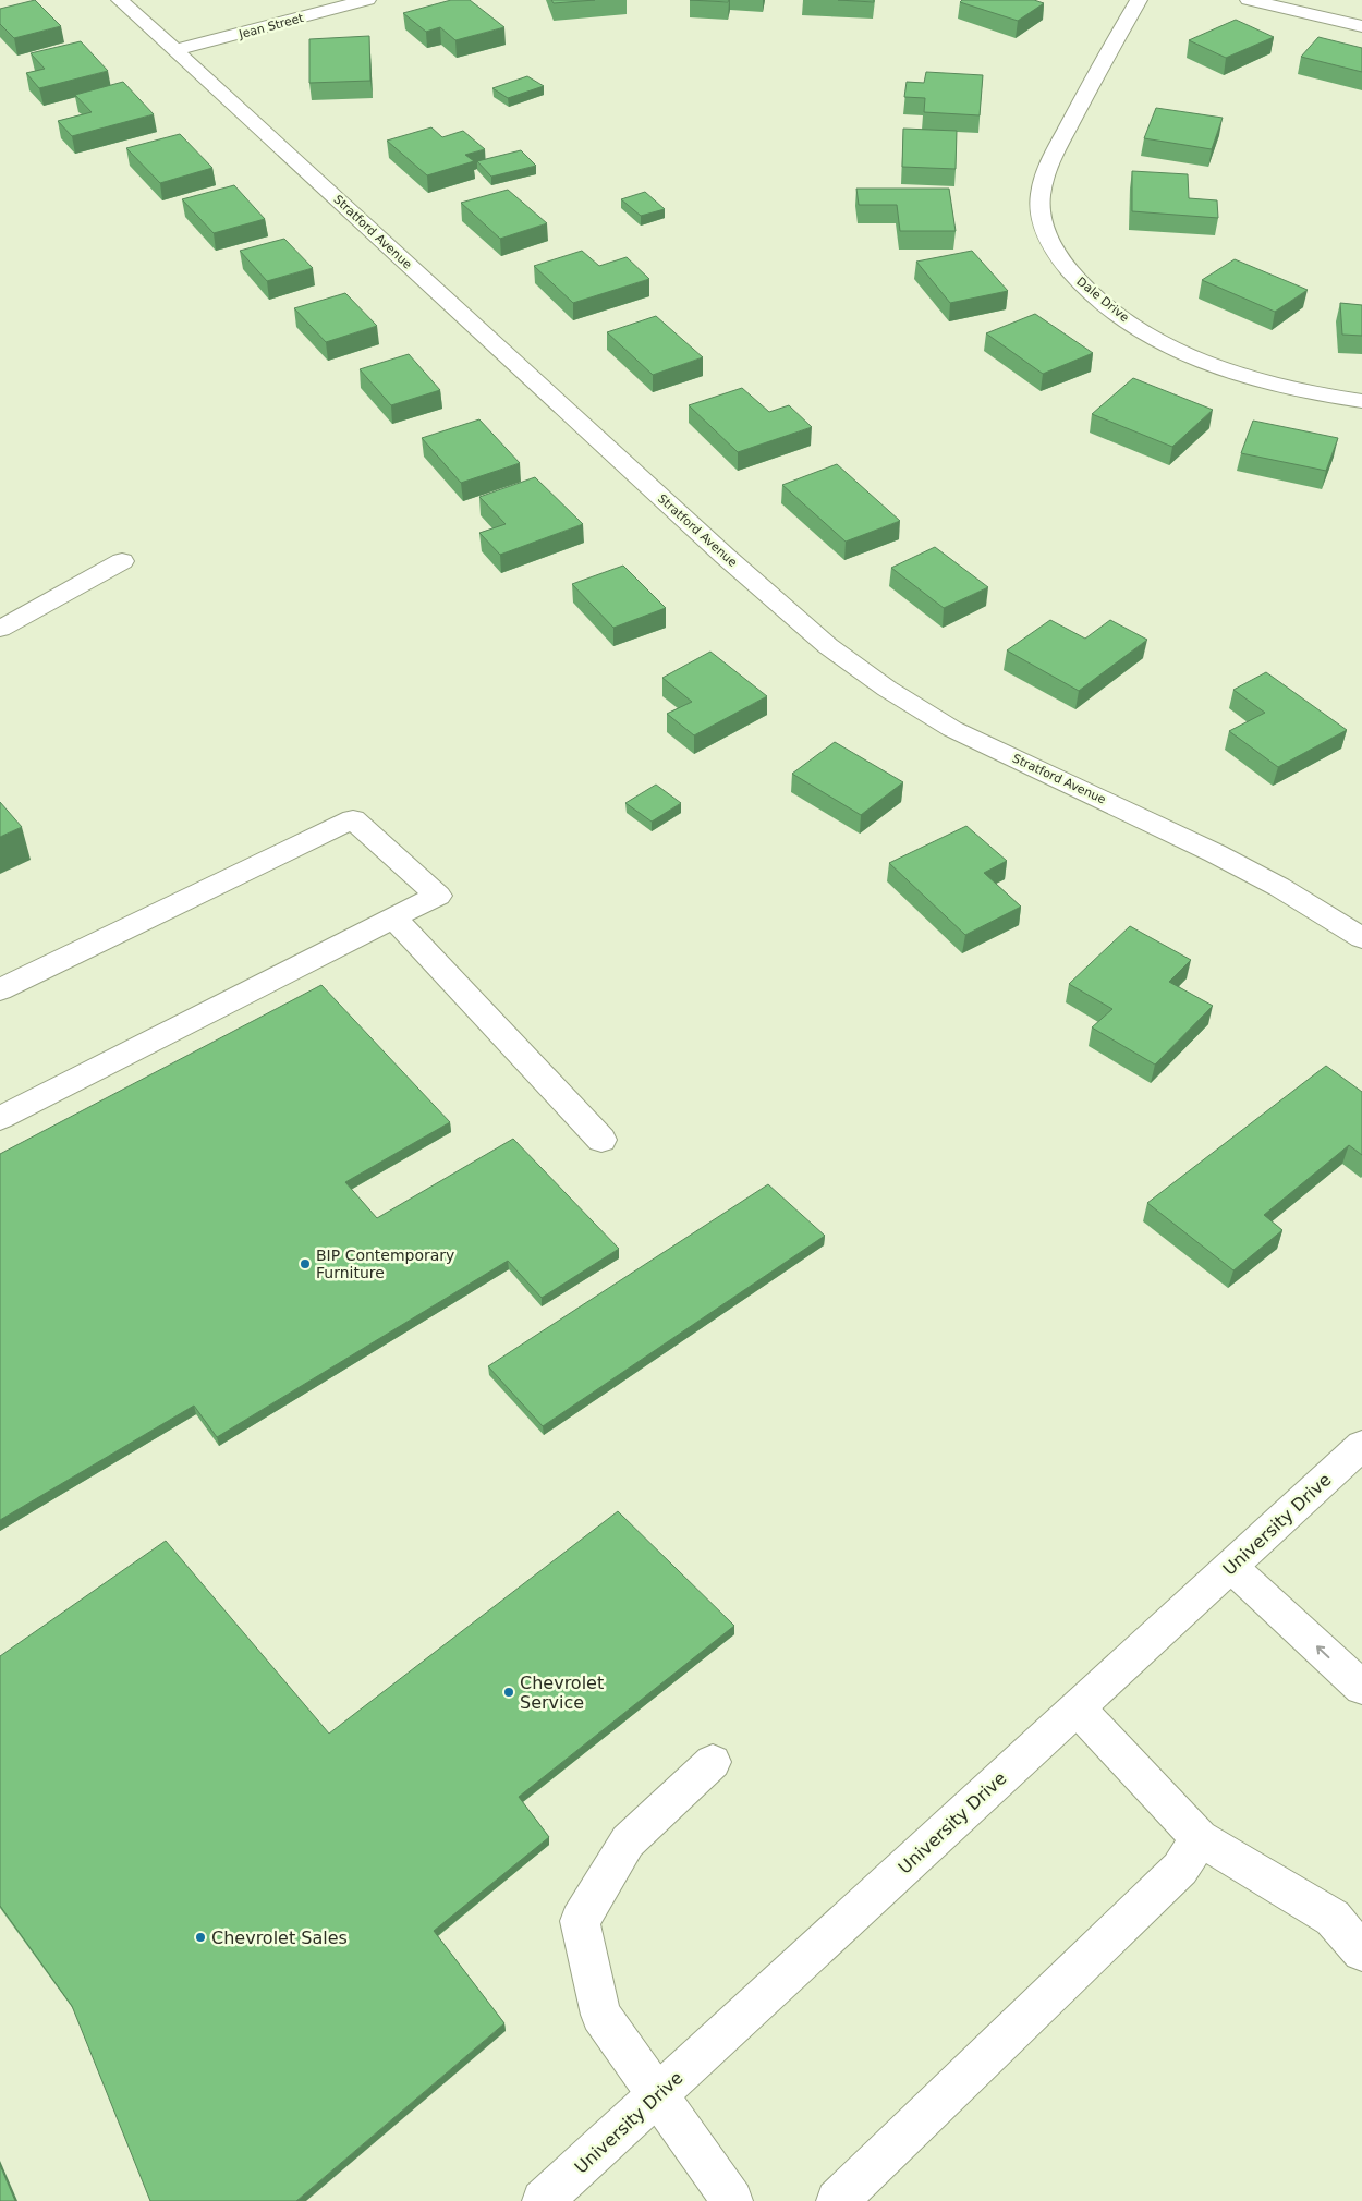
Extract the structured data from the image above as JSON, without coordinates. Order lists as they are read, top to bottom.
{
  "streets": {
    "street": [
      "Jean Street",
      "Stratford Avenue",
      "Dale Drive",
      "University Drive"
    ]
  },
  "crossings": [
    ["Jean Street", "Stratford Avenue"]
  ],
  "places": ["BIP Contemporary Furniture", "Chevrolet Service", "Chevrolet Sales"]
}
